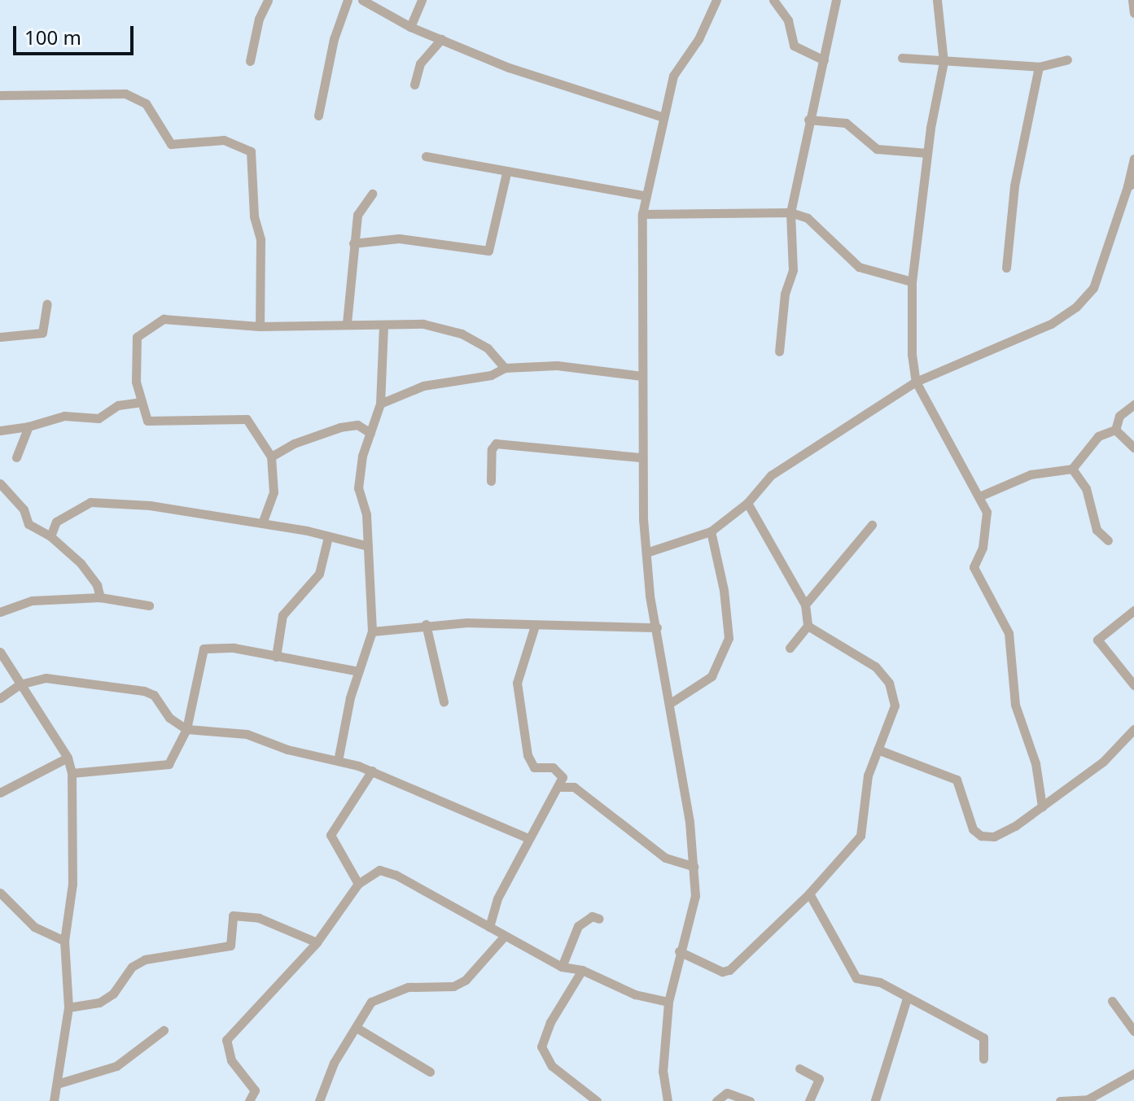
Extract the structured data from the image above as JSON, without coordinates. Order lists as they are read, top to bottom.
{
  "scale_bar": "100 m"
}
